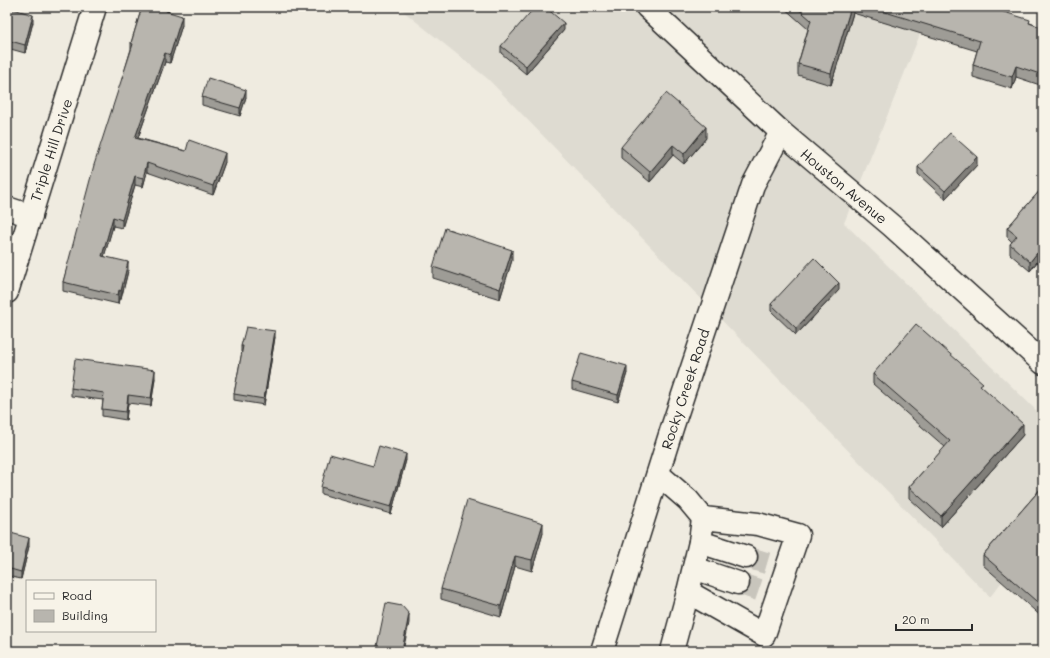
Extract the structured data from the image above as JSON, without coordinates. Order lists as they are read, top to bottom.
{
  "streets": {
    "street": ["Triple Hill Drive", "Houston Avenue", "Rocky Creek Road"]
  },
  "crossings": [
    ["Houston Avenue", "Rocky Creek Road"]
  ],
  "legend": ["Road", "Building"],
  "scale_bar": "20 m"
}
